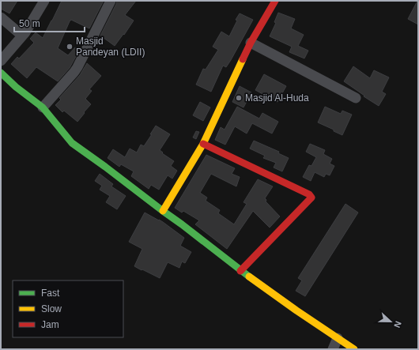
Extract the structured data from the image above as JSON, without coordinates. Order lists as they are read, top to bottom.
{
  "places": ["Masjid Pandeyan (LDII)", "Masjid Al-Huda"],
  "legend": ["Fast", "Slow", "Jam"],
  "scale_bar": "50 m",
  "north": "right"
}
